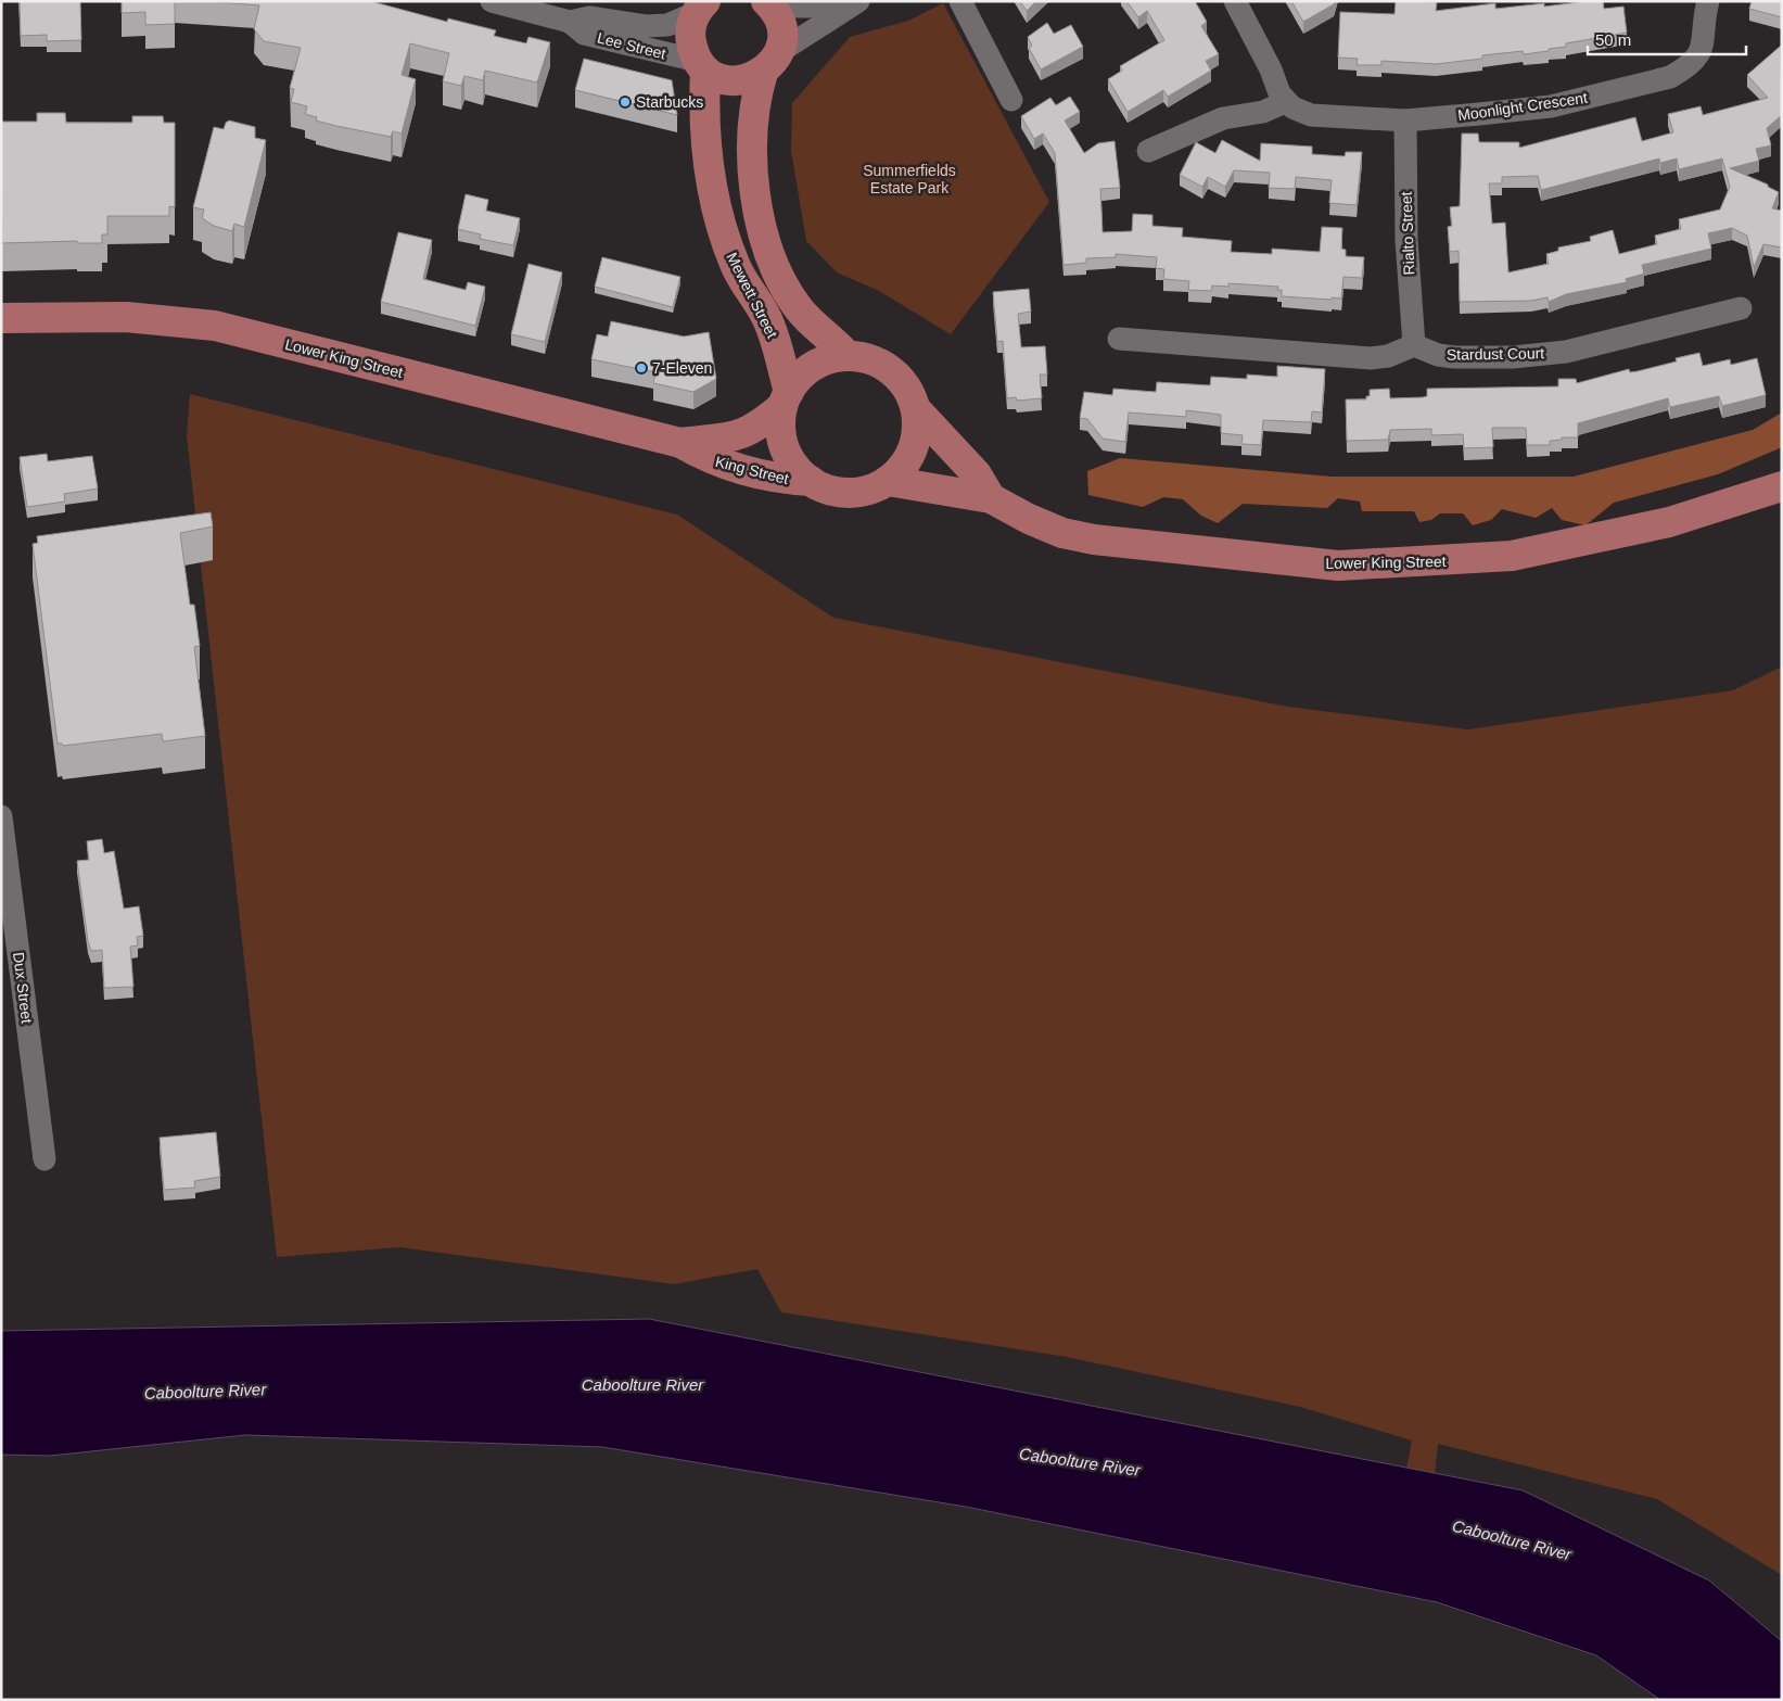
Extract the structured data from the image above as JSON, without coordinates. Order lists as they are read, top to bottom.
{
  "streets": {
    "main road": ["Mewett Street", "Lower King Street", "King Street"],
    "street": [
      "Lee Street",
      "Moonlight Crescent",
      "Rialto Street",
      "Stardust Court",
      "Dux Street"
    ]
  },
  "crossings": [
    ["Lee Street", "Mewett Street"],
    ["Moonlight Crescent", "Rialto Street"],
    ["Rialto Street", "Stardust Court"],
    ["Mewett Street", "Lower King Street"],
    ["Mewett Street", "King Street"],
    ["Lower King Street", "King Street"]
  ],
  "water": ["Caboolture River"],
  "parks": ["Summerfields Estate Park"],
  "places": ["Starbucks", "7-Eleven"],
  "scale_bar": "50 m"
}
